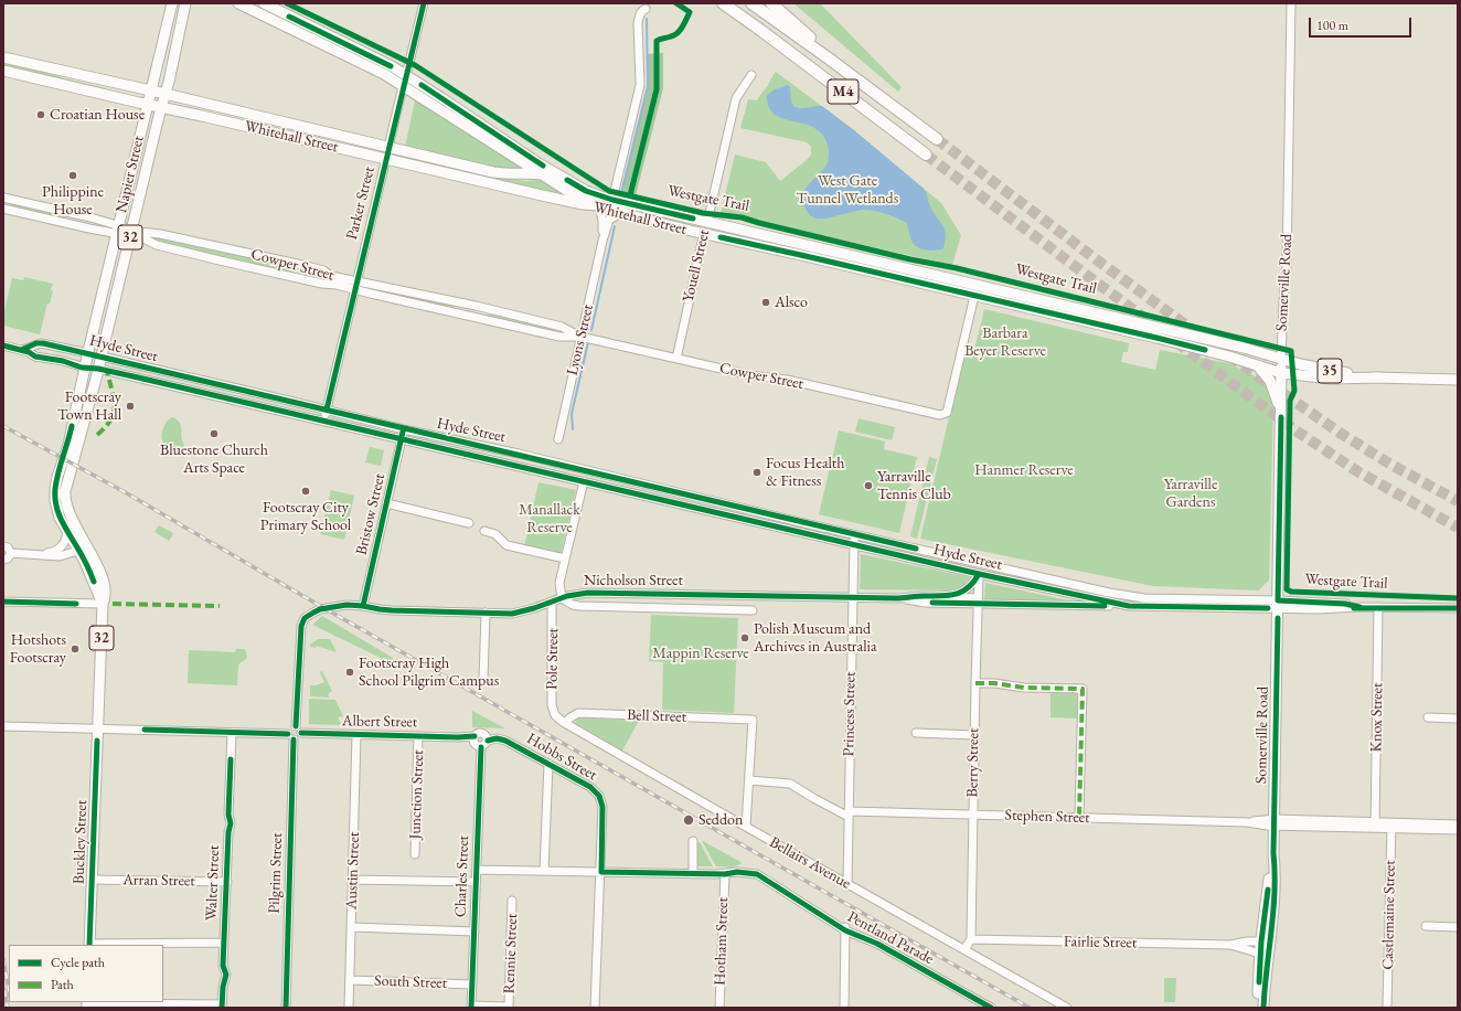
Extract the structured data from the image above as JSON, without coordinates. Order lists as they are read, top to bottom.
{
  "streets": {
    "highway": ["M4"],
    "main road": [
      "Whitehall Street",
      "Napier Street",
      "Parker Street",
      "32",
      "Youell Street",
      "Somerville Road",
      "Hyde Street",
      "35",
      "Buckley Street"
    ],
    "street": [
      "Cowper Street",
      "Lyons Street",
      "Bristow Street",
      "Nicholson Street",
      "Pole Street",
      "Princess Street",
      "Bell Street",
      "Knox Street",
      "Albert Street",
      "Hobbs Street",
      "Berry Street",
      "Junction Street",
      "Stephen Street",
      "Bellairs Avenue",
      "Austin Street",
      "Pilgrim Street",
      "Charles Street",
      "Arran Street",
      "Walter Street",
      "Castlemaine Street",
      "Pentland Parade",
      "Hotham Street",
      "Fairlie Street",
      "Rennie Street",
      "South Street"
    ],
    "cycle path": ["Westgate Trail"]
  },
  "crossings": [
    ["Whitehall Street", "Napier Street"],
    ["Whitehall Street", "Parker Street"],
    ["Whitehall Street", "Cowper Street"],
    ["Whitehall Street", "Youell Street"],
    ["Whitehall Street", "Somerville Road"],
    ["Whitehall Street", "Lyons Street"],
    ["Whitehall Street", "35"],
    ["Napier Street", "Cowper Street"],
    ["Napier Street", "Hyde Street"],
    ["Napier Street", "Buckley Street"],
    ["Parker Street", "Cowper Street"],
    ["Parker Street", "Hyde Street"],
    ["Cowper Street", "Youell Street"],
    ["Cowper Street", "Lyons Street"],
    ["Somerville Road", "Hyde Street"],
    ["Somerville Road", "Stephen Street"],
    ["Somerville Road", "Fairlie Street"],
    ["Hyde Street", "Bristow Street"],
    ["Hyde Street", "Nicholson Street"],
    ["Hyde Street", "Princess Street"],
    ["Hyde Street", "Knox Street"],
    ["Hyde Street", "Berry Street"],
    ["Bristow Street", "Nicholson Street"],
    ["Nicholson Street", "Pole Street"],
    ["Nicholson Street", "Princess Street"],
    ["Nicholson Street", "Albert Street"],
    ["Nicholson Street", "Berry Street"],
    ["Nicholson Street", "Pilgrim Street"],
    ["Pole Street", "Bellairs Avenue"],
    ["Princess Street", "Stephen Street"],
    ["Princess Street", "Bellairs Avenue"],
    ["Bell Street", "Stephen Street"],
    ["Bell Street", "Bellairs Avenue"],
    ["Knox Street", "Stephen Street"],
    ["Albert Street", "Hobbs Street"],
    ["Albert Street", "Junction Street"],
    ["Albert Street", "Austin Street"],
    ["Albert Street", "Pilgrim Street"],
    ["Albert Street", "Charles Street"],
    ["Hobbs Street", "Charles Street"],
    ["Hobbs Street", "Pentland Parade"],
    ["Berry Street", "Stephen Street"],
    ["Berry Street", "Fairlie Street"],
    ["Stephen Street", "Castlemaine Street"],
    ["Buckley Street", "Arran Street"],
    ["Austin Street", "South Street"],
    ["Charles Street", "Pentland Parade"],
    ["Charles Street", "Rennie Street"],
    ["Charles Street", "South Street"],
    ["Arran Street", "Walter Street"],
    ["Pentland Parade", "Hotham Street"]
  ],
  "parks": [
    "West Gate Tunnel Wetlands",
    "Barbara Beyer Reserve",
    "Hanmer Reserve",
    "Yarraville Gardens",
    "Manallack Reserve",
    "Mappin Reserve"
  ],
  "places": [
    "Croatian House",
    "Philippine House",
    "Alsco",
    "Footscray Town Hall",
    "Bluestone Church Arts Space",
    "Focus Health & Fitness",
    "Yarraville Tennis Club",
    "Footscray City Primary School",
    "Polish Museum and Archives in Australia",
    "Hotshots Footscray",
    "Footscray High School Pilgrim Campus",
    "Seddon"
  ],
  "legend": ["Cycle path", "Path"],
  "scale_bar": "100 m"
}
